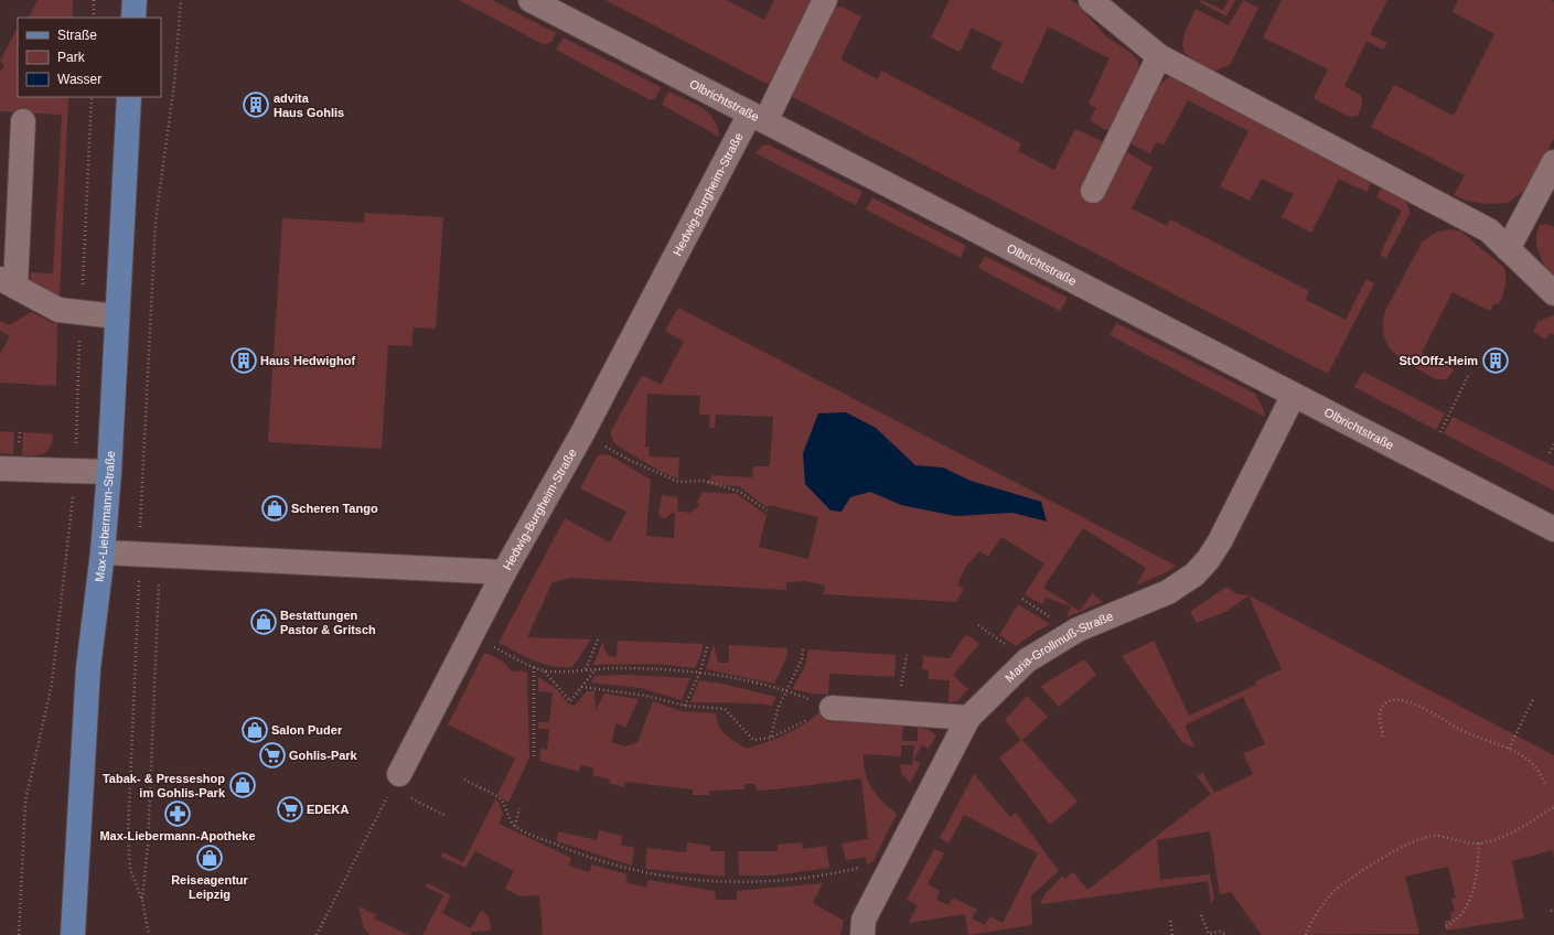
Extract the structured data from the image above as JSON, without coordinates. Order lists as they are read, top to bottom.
{
  "streets": {
    "main road": ["Max-Liebermann-Straße"],
    "street": ["Olbrichtstraße", "Hedwig-Burgheim-Straße", "Maria-Grollmuß-Straße"]
  },
  "crossings": [
    ["Olbrichtstraße", "Hedwig-Burgheim-Straße"],
    ["Olbrichtstraße", "Maria-Grollmuß-Straße"],
    ["Hedwig-Burgheim-Straße", "Max-Liebermann-Straße"]
  ],
  "places": {
    "building": ["advita Haus Gohlis", "Haus Hedwighof", "StOOffz-Heim"],
    "shop": [
      "Scheren Tango",
      "Bestattungen Pastor & Gritsch",
      "Salon Puder",
      "Tabak- & Presseshop im Gohlis-Park",
      "Reiseagentur Leipzig"
    ],
    "supermarket": ["Gohlis-Park", "EDEKA"],
    "pharmacy": ["Max-Liebermann-Apotheke"]
  },
  "legend": ["Straße", "Park", "Wasser"]
}
